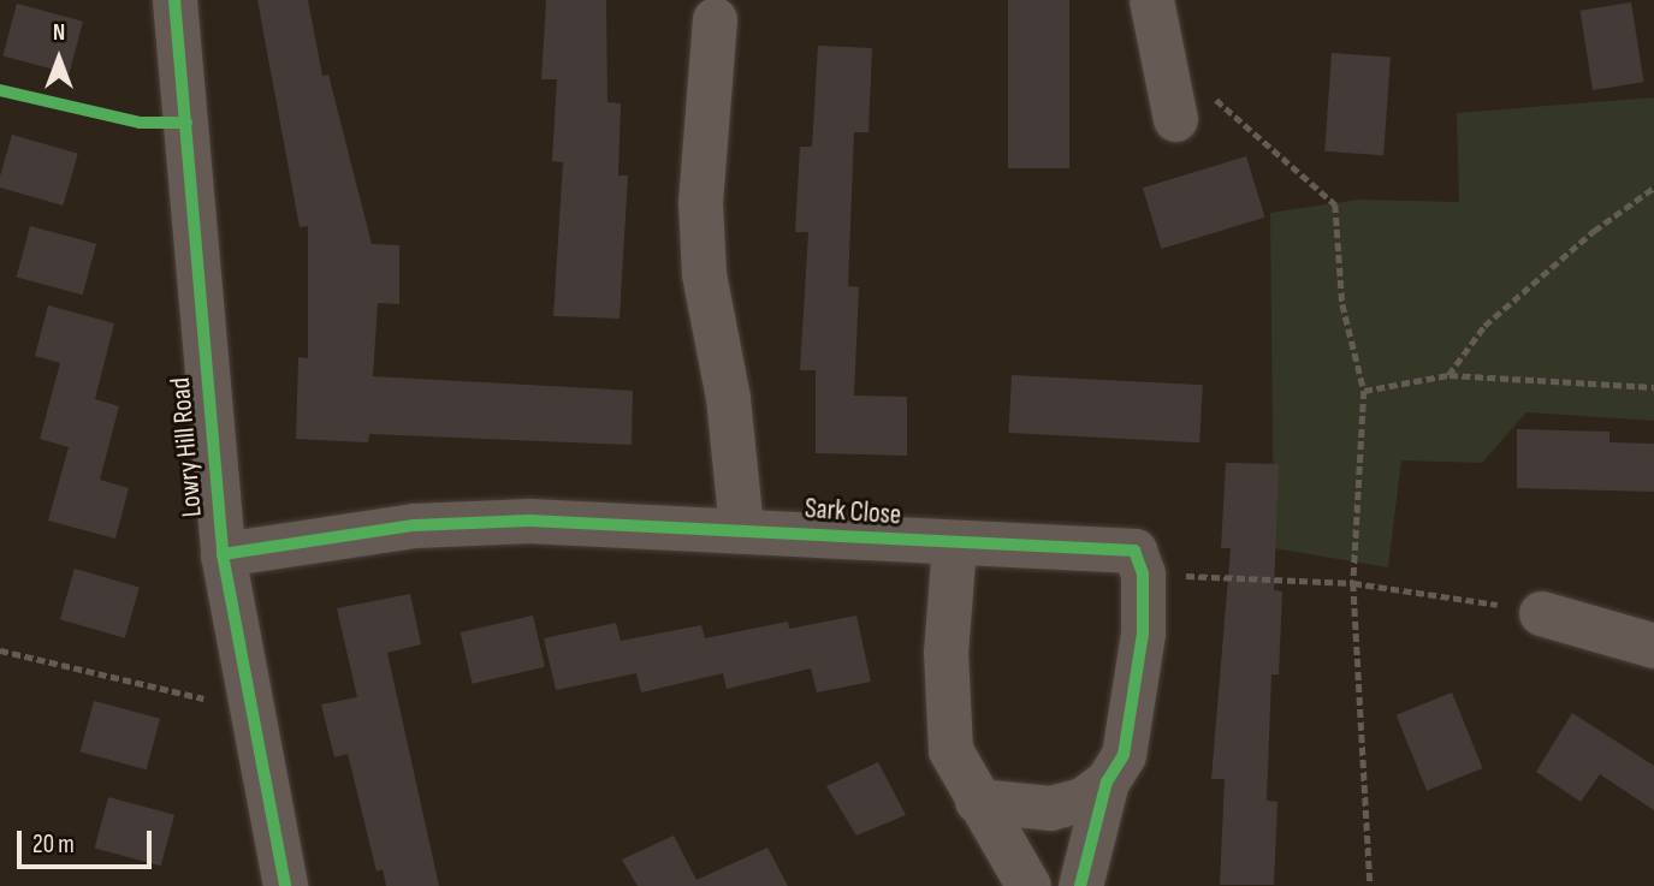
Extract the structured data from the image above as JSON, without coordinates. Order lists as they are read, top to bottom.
{
  "streets": {
    "street": ["Lowry Hill Road", "Sark Close"]
  },
  "crossings": [
    ["Lowry Hill Road", "Sark Close"]
  ],
  "scale_bar": "20 m",
  "north": "top"
}
